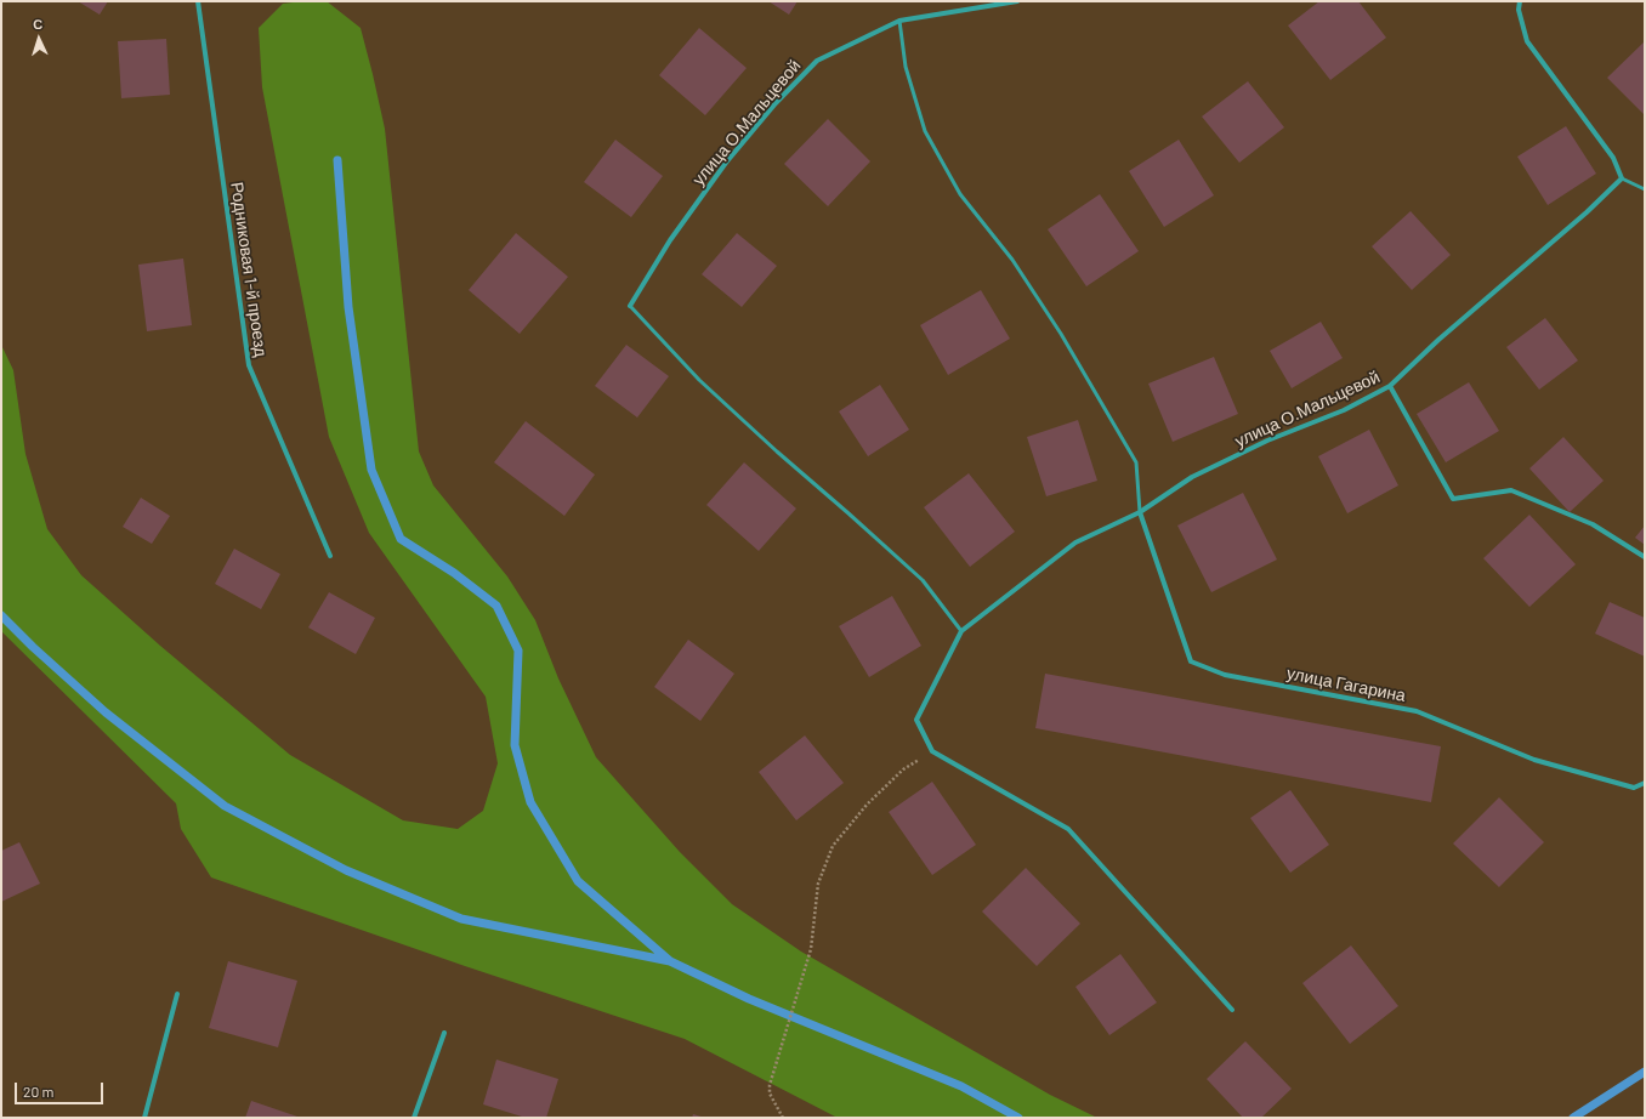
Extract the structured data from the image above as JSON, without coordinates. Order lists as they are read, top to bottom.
{
  "streets": {
    "street": ["улица О.Мальцевой", "Родниковая 1-й проезд", "улица Гагарина"]
  },
  "crossings": [
    ["улица О.Мальцевой", "улица Гагарина"]
  ],
  "scale_bar": "20 m",
  "north": "top"
}
